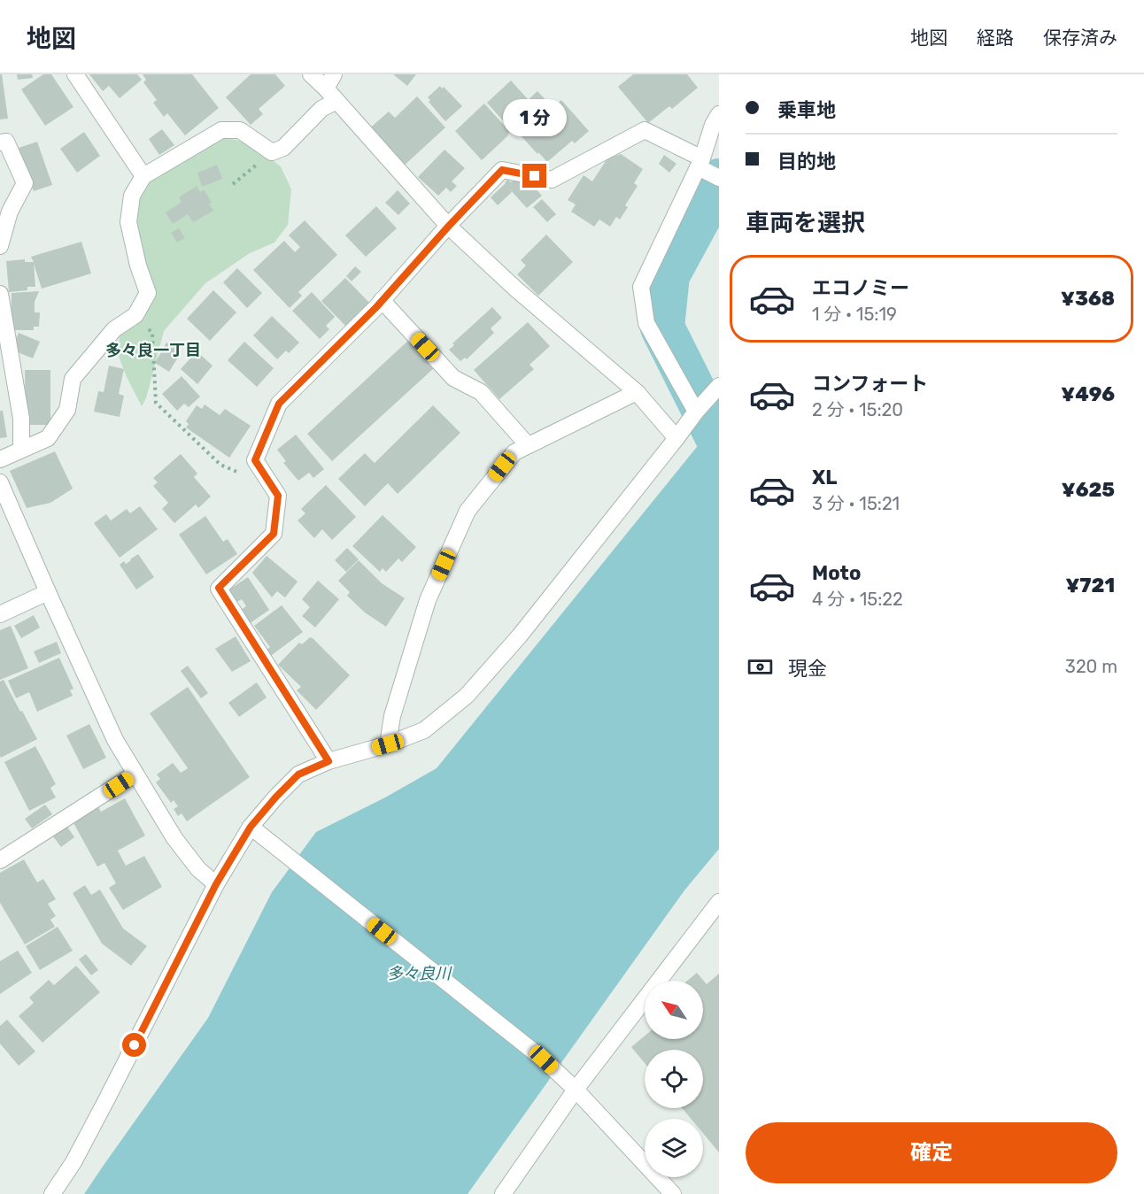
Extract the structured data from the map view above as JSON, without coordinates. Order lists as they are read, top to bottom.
{
  "districts": ["多々良一丁目"],
  "water": ["多々良川"],
  "north": "top left",
  "page": {
    "header": "地図",
    "nav": ["地図", "経路", "保存済み"],
    "banner": ["乗車地", "目的地"],
    "bubble": "1 分",
    "heading": "車両を選択",
    "list": [
      {
        "name": "エコノミー",
        "note": "1 分 · 15:19",
        "value": "¥368"
      },
      {
        "name": "コンフォート",
        "note": "2 分 · 15:20",
        "value": "¥496"
      },
      {
        "name": "XL",
        "note": "3 分 · 15:21",
        "value": "¥625"
      },
      {
        "name": "Moto",
        "note": "4 分 · 15:22",
        "value": "¥721"
      }
    ],
    "pay": ["現金", "320 m"],
    "buttons": "確定"
  }
}
